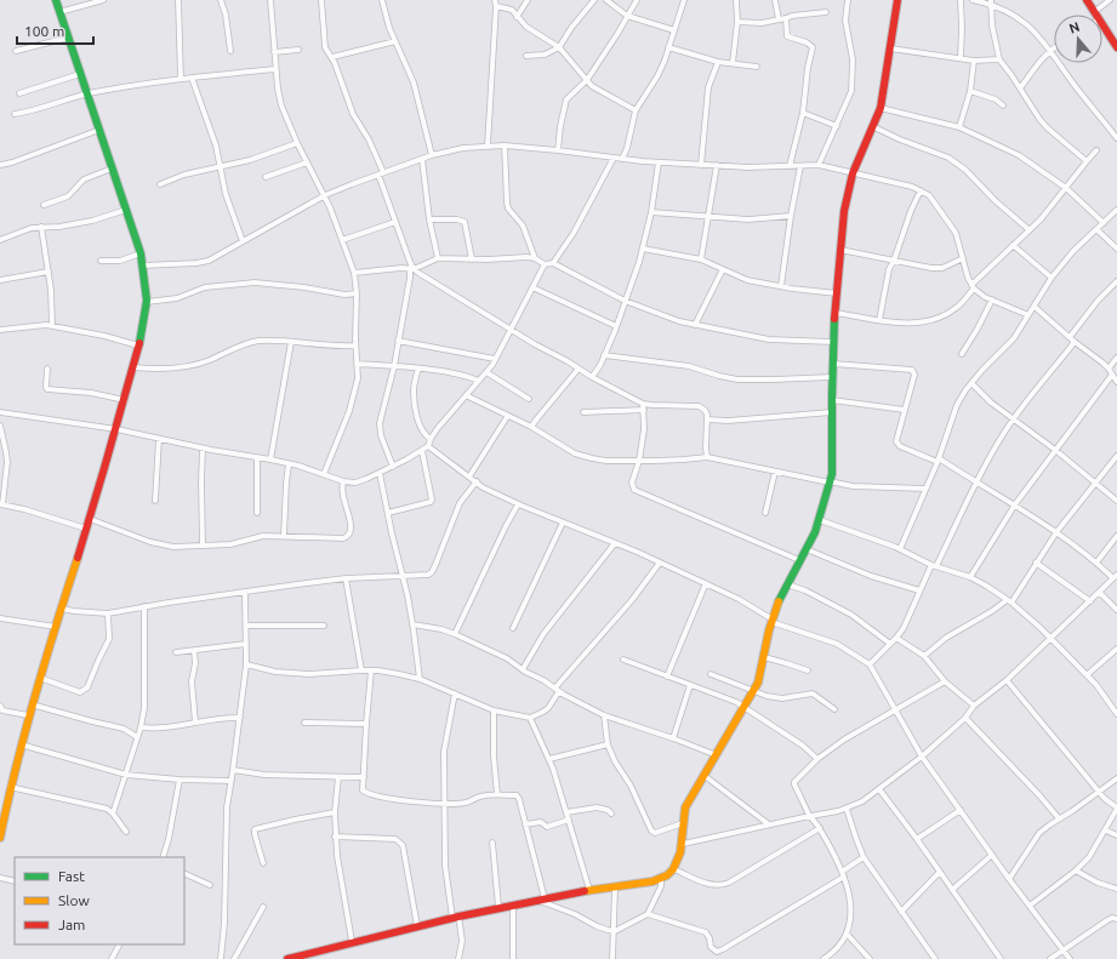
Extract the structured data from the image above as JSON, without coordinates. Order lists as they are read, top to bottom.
{
  "legend": ["Fast", "Slow", "Jam"],
  "scale_bar": "100 m",
  "north": "top"
}
